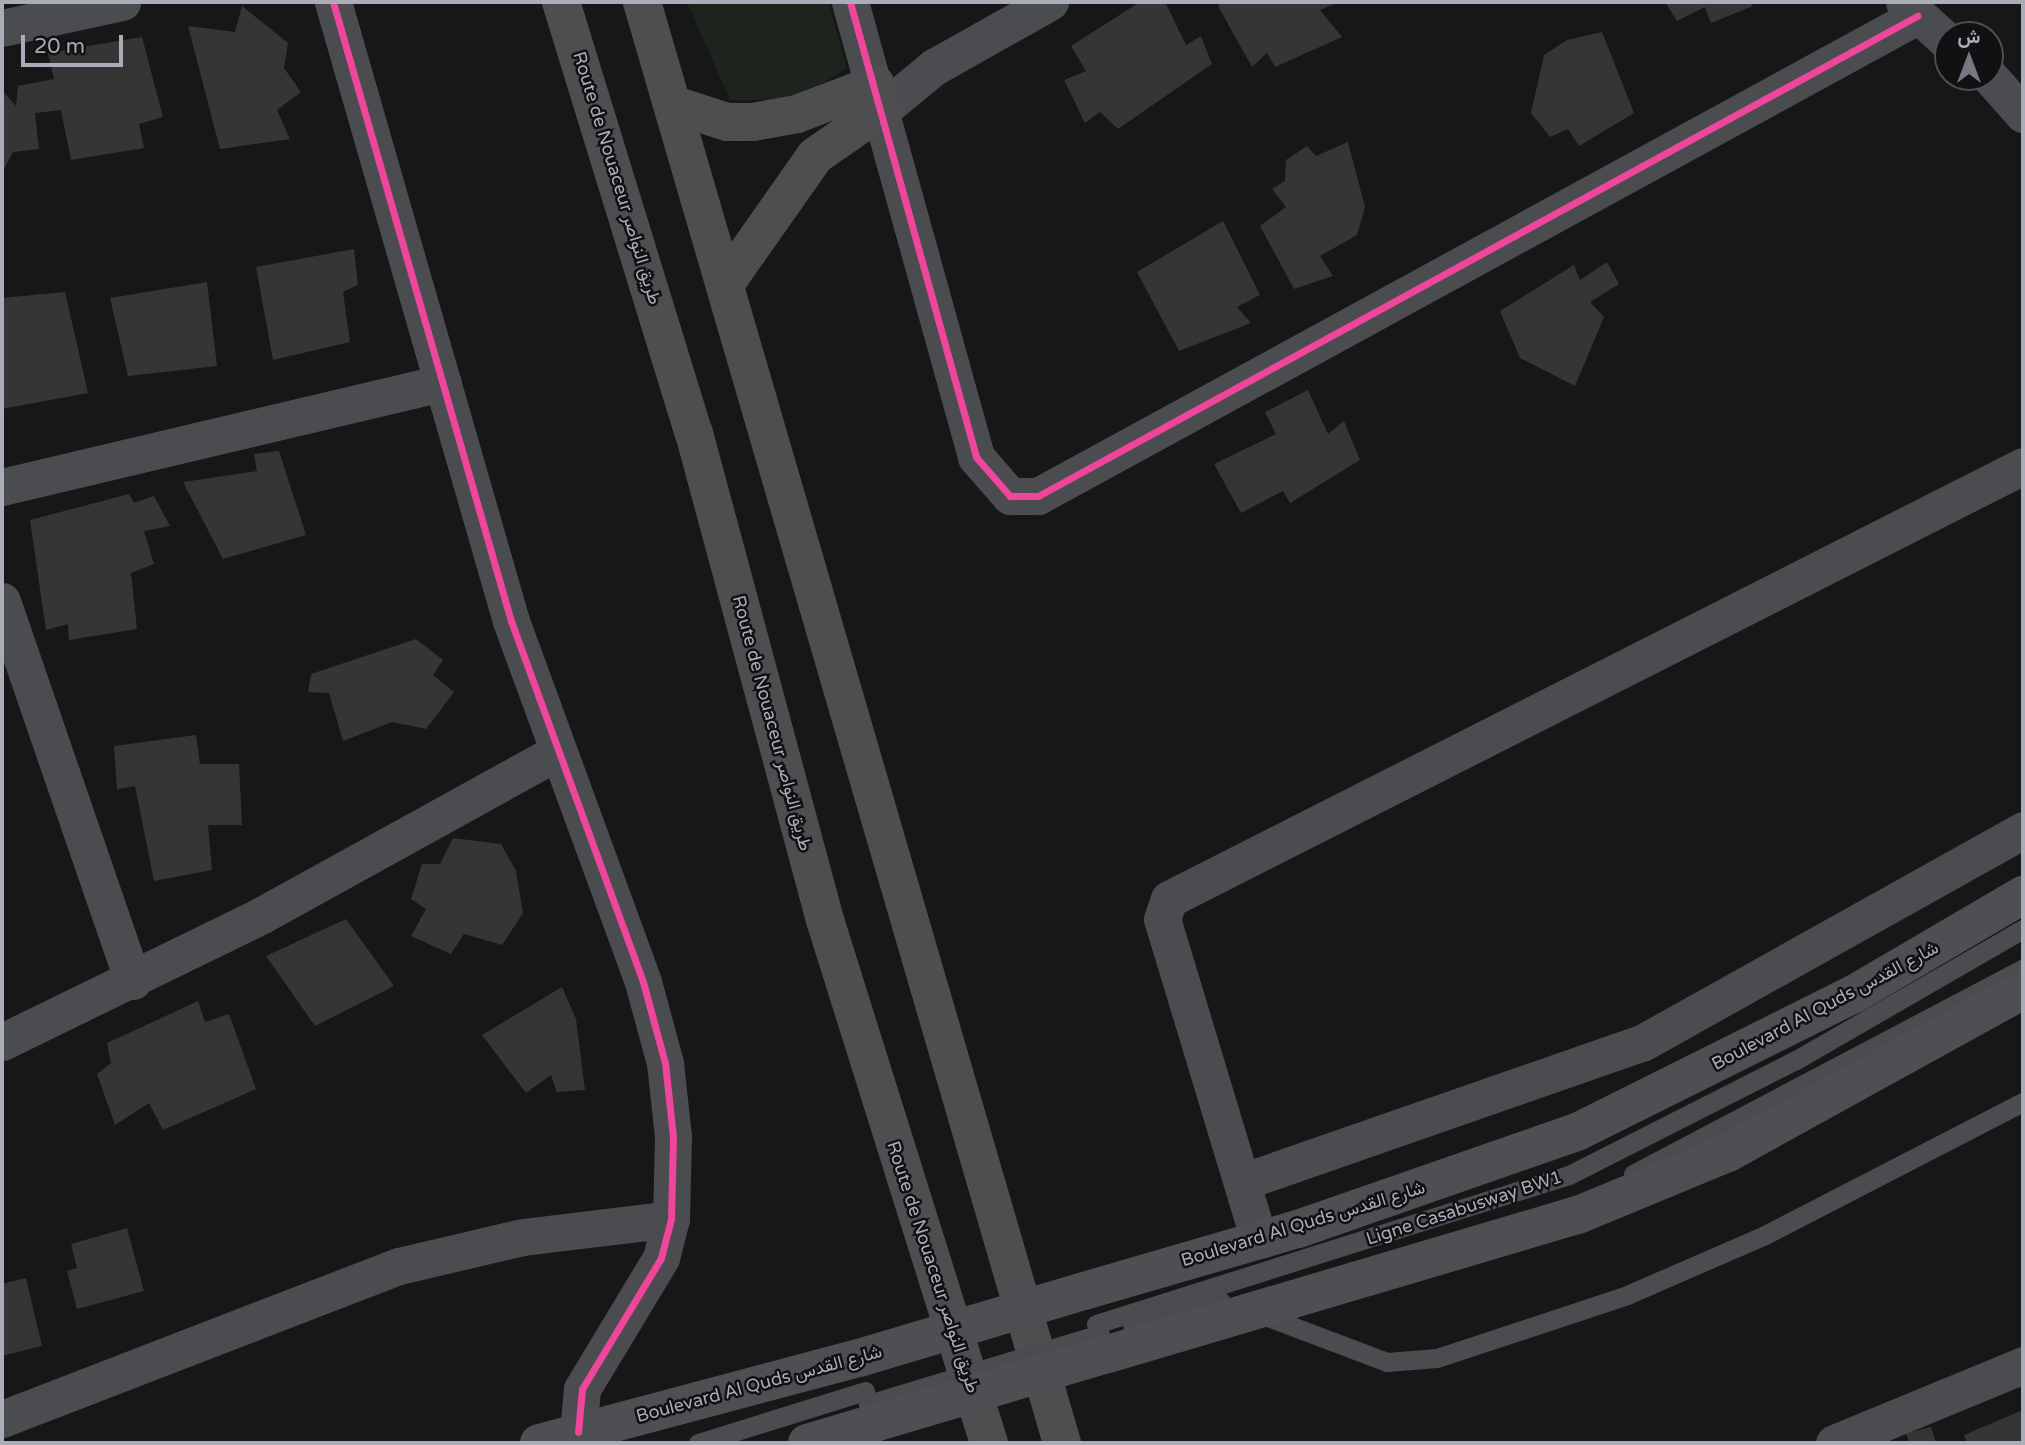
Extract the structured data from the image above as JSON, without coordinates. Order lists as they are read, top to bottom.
{
  "streets": {
    "highway": ["Route de Nouaceur طريق النواصر"],
    "main road": ["Boulevard Al Quds شارع القدس"],
    "lane": ["Ligne Casabusway BW1"]
  },
  "crossings": [
    ["Boulevard Al Quds شارع القدس", "Ligne Casabusway BW1"]
  ],
  "scale_bar": "20 m",
  "north": "top"
}
